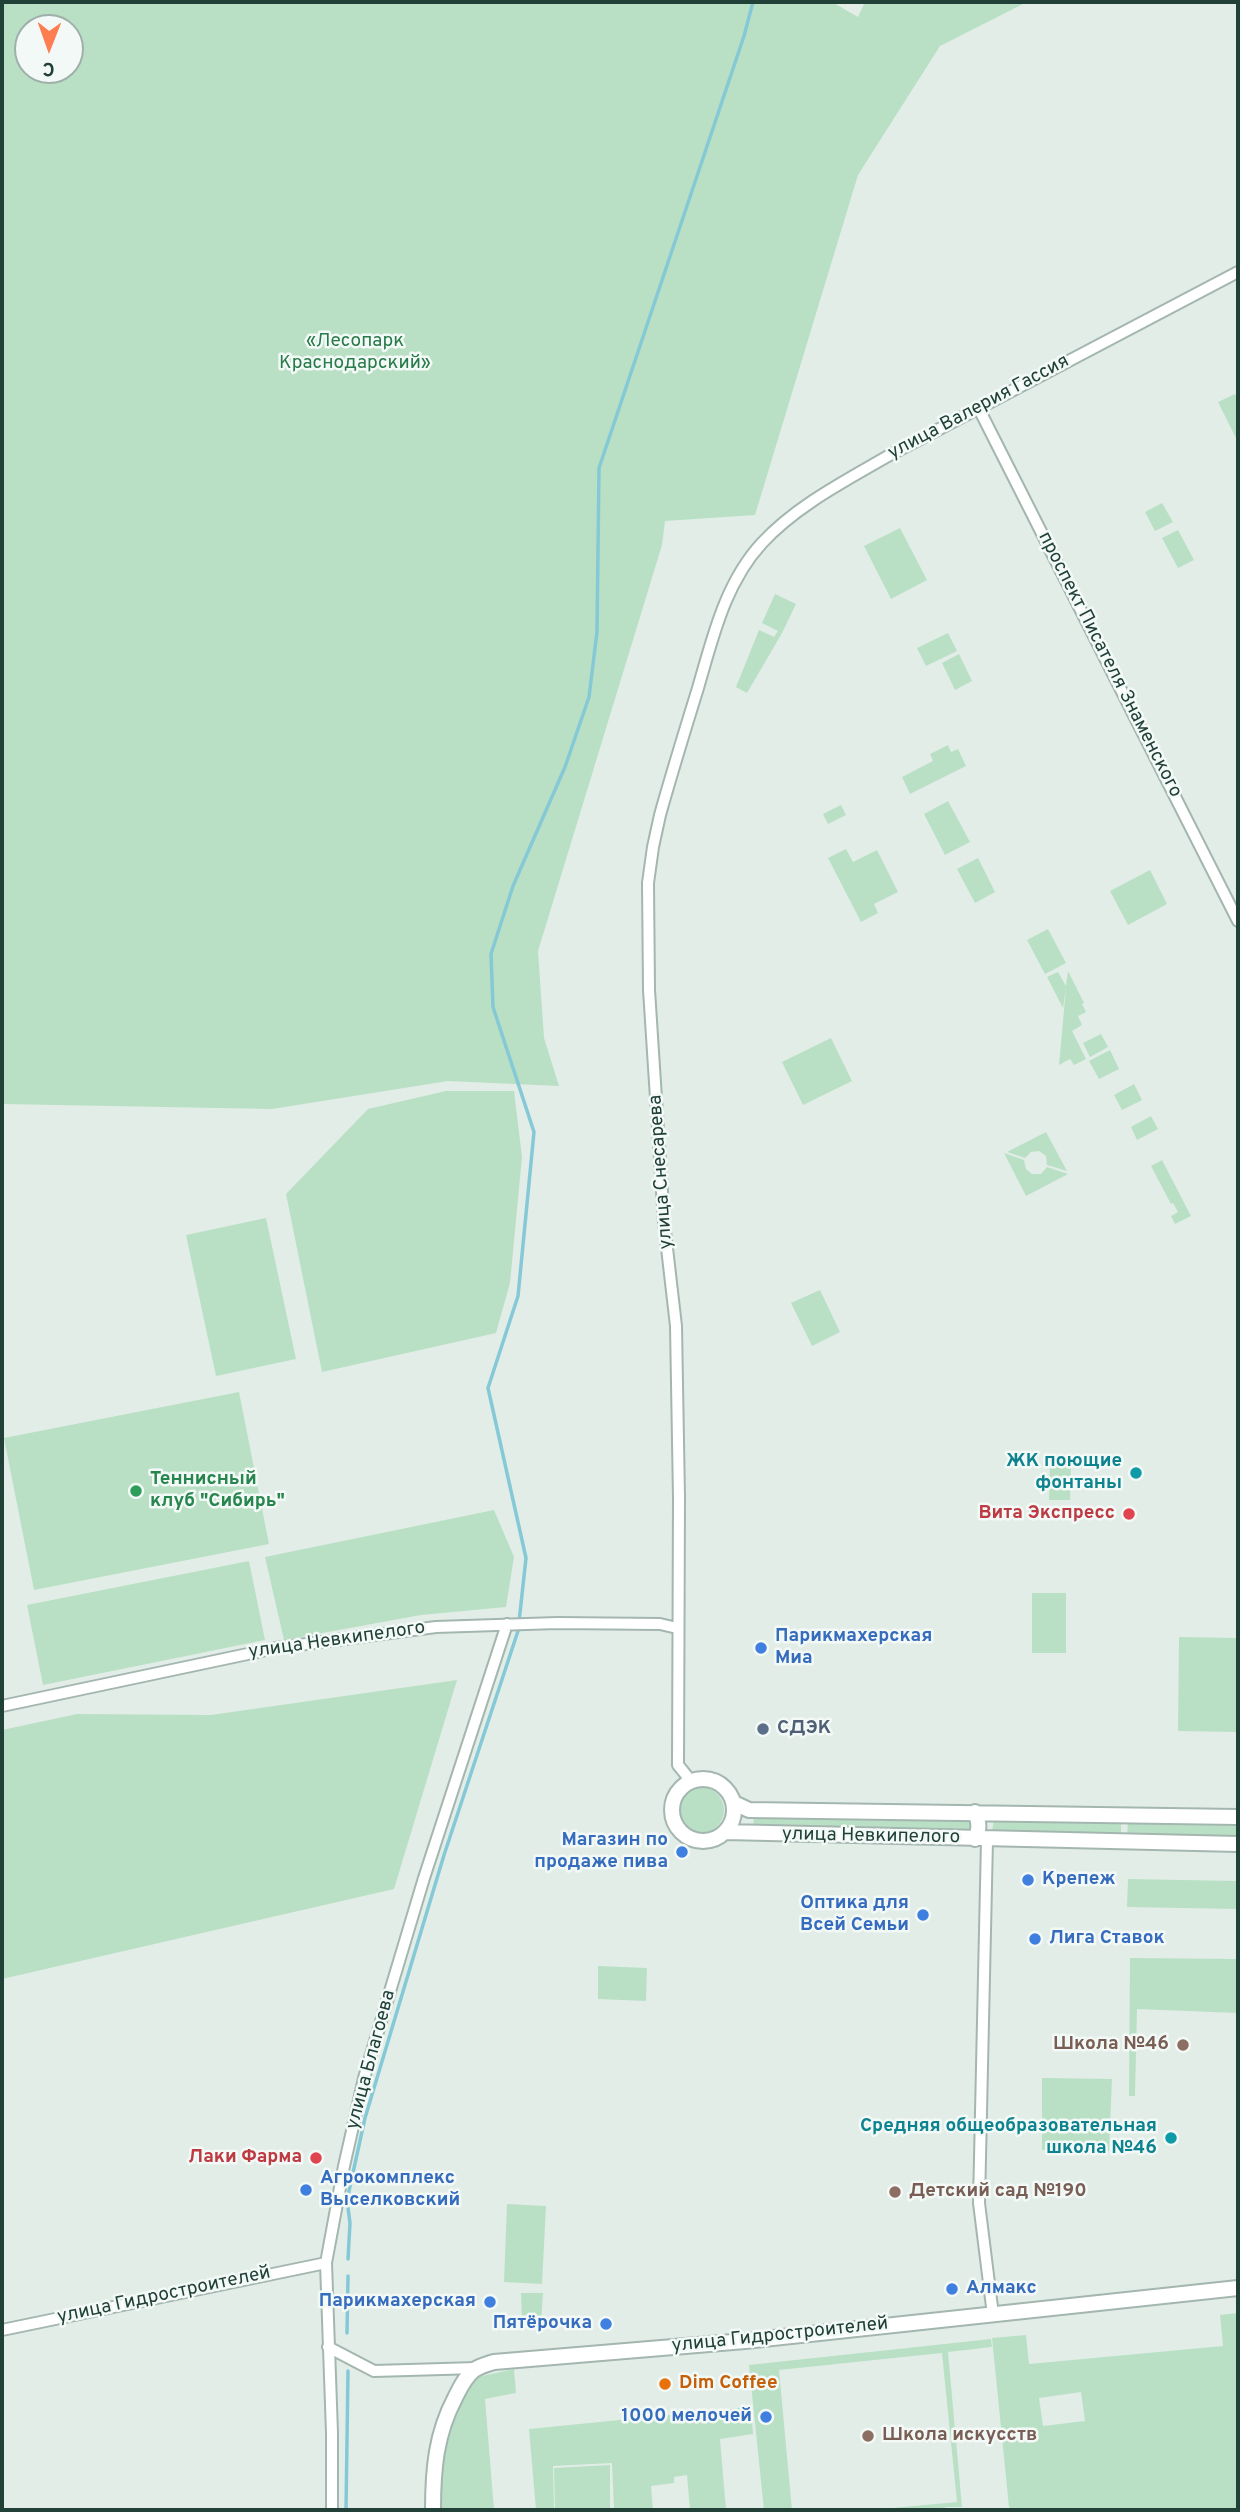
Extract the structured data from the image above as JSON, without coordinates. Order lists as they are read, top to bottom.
{
  "streets": {
    "street": [
      "улица Валерия Гассия",
      "проспект Писателя Знаменского",
      "улица Снесарева",
      "улица Невкипелого",
      "улица Благоева",
      "улица Гидростроителей"
    ]
  },
  "crossings": [
    ["улица Валерия Гассия", "проспект Писателя Знаменского"],
    ["улица Валерия Гассия", "улица Снесарева"],
    ["улица Снесарева", "улица Невкипелого"],
    ["улица Невкипелого", "улица Благоева"],
    ["улица Благоева", "улица Гидростроителей"]
  ],
  "parks": ["«Лесопарк Краснодарский»"],
  "places": [
    "ЖК поющие фонтаны",
    "Теннисный клуб \"Сибирь\"",
    "Вита Экспресс",
    "Парикмахерская Миа",
    "СДЭК",
    "Магазин по продаже пива",
    "Крепеж",
    "Оптика для Всей Семьи",
    "Лига Ставок",
    "Школа №46",
    "Средняя общеобразовательная школа №46",
    "Лаки Фарма",
    "Агрокомплекс Выселковский",
    "Детский сад №190",
    "Алмакс",
    "Парикмахерская",
    "Пятёрочка",
    "Dim Coffee",
    "1000 мелочей",
    "Школа искусств"
  ],
  "north": "bottom"
}
